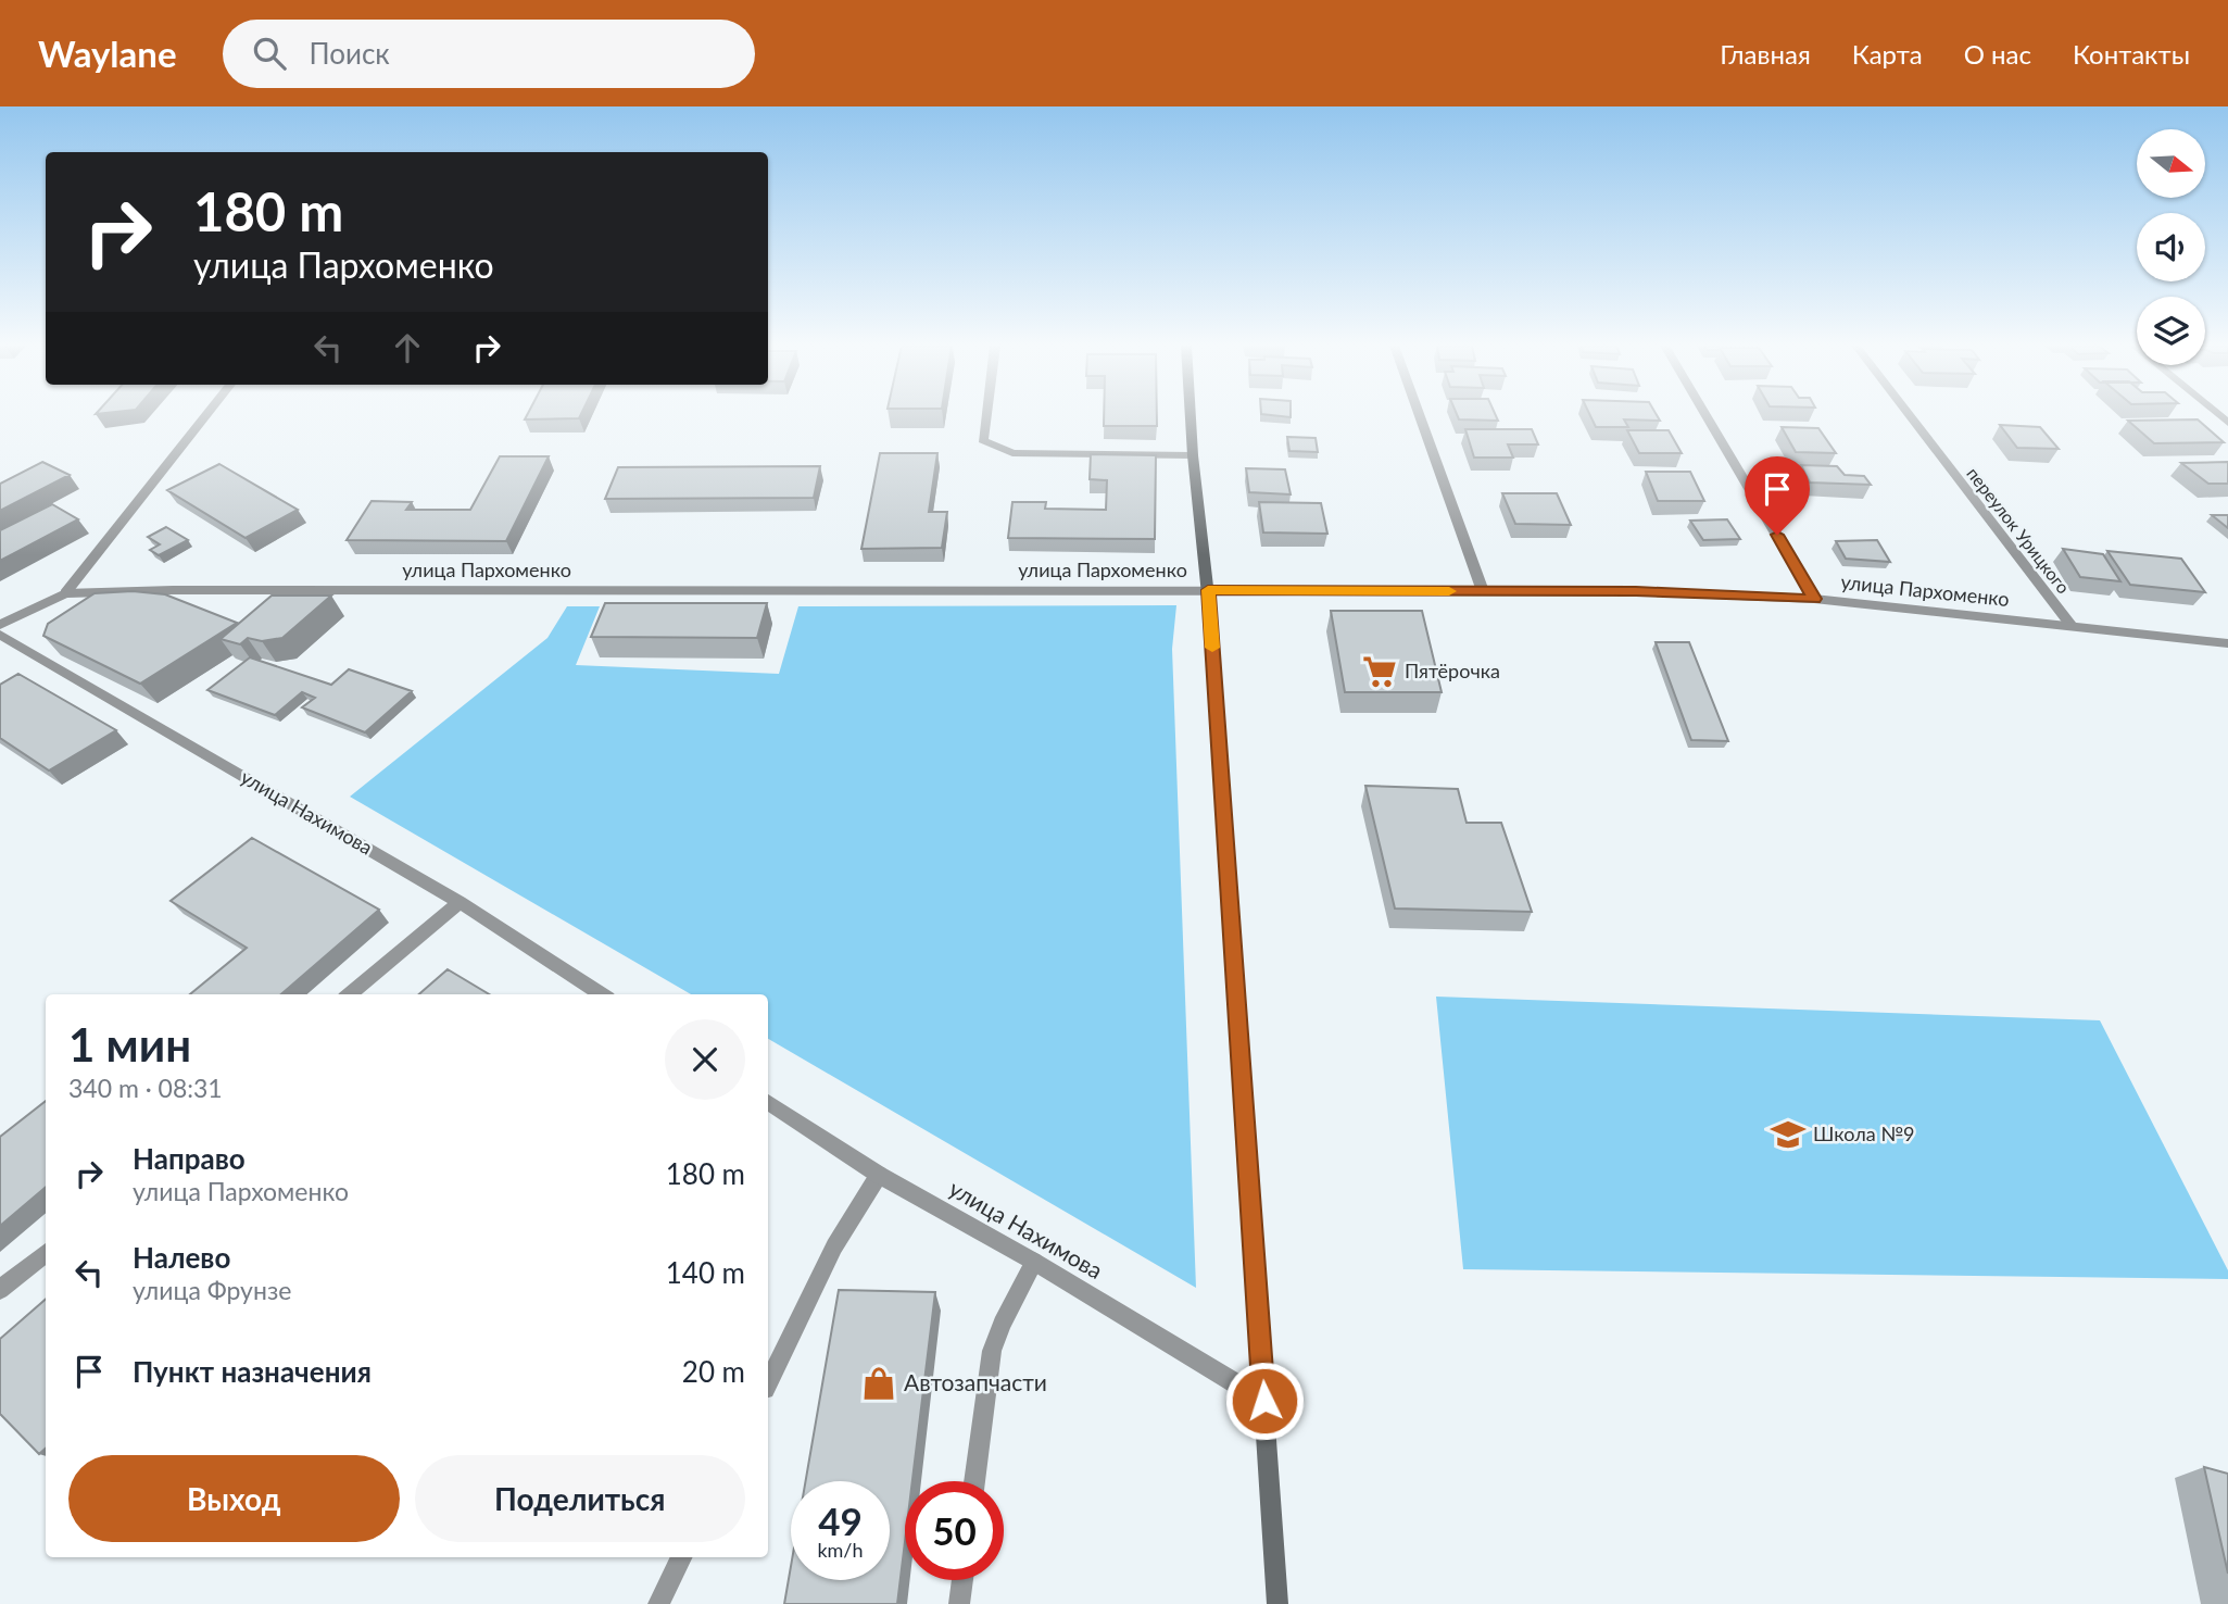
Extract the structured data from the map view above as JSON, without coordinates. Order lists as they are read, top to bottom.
{
  "streets": {
    "street": ["переулок Урицкого", "улица Пархоменко", "улица Нахимова"]
  },
  "crossings": [
    ["переулок Урицкого", "улица Пархоменко"]
  ],
  "places": {
    "supermarket": ["Пятёрочка"],
    "school or university": ["Школа №9"],
    "shop": ["Автозапчасти"]
  },
  "north": "right",
  "page": {
    "header": "Waylane",
    "search": "Поиск",
    "nav": [
      "Главная",
      "Карта",
      "О нас",
      "Контакты"
    ],
    "turn": ["180 m", "улица Пархоменко"],
    "heading": ["1 мин", "340 m · 08:31"],
    "list": [
      {
        "name": "Направо",
        "note": "улица Пархоменко",
        "value": "180 m"
      },
      {
        "name": "Налево",
        "note": "улица Фрунзе",
        "value": "140 m"
      },
      {
        "name": "Пункт назначения",
        "value": "20 m"
      }
    ],
    "buttons": ["Выход", "Поделиться"],
    "speed": "49 km/h",
    "limit": "50"
  }
}
